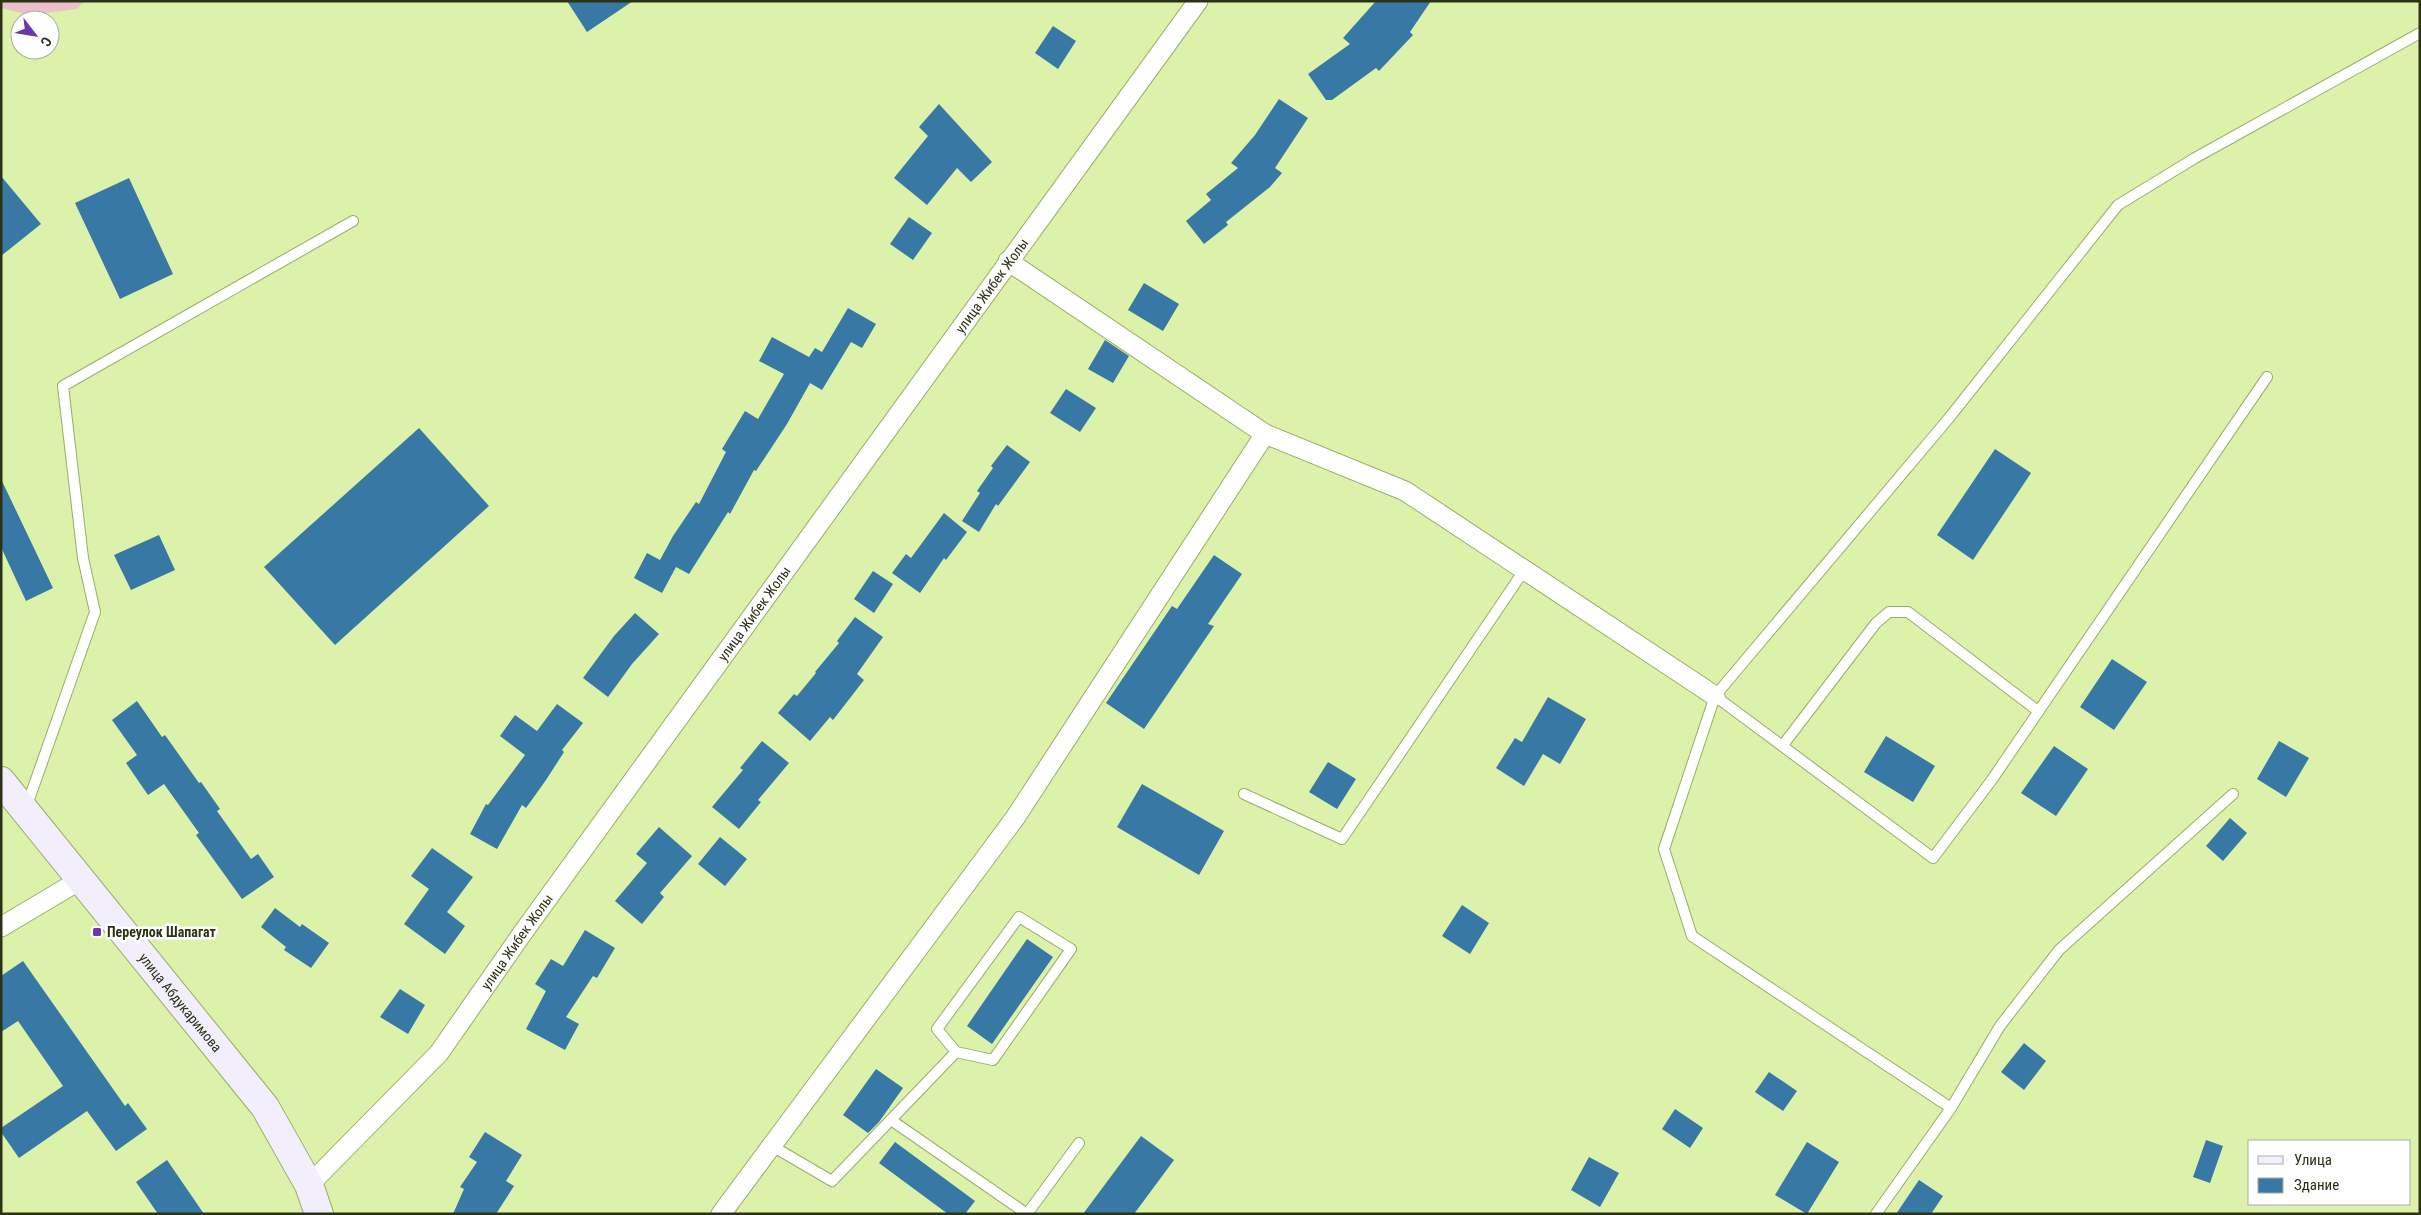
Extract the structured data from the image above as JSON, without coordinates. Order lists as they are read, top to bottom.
{
  "streets": {
    "main road": ["улица Абдукаримова"],
    "street": ["улица Жибек Жолы"]
  },
  "crossings": [
    ["улица Жибек Жолы", "улица Абдукаримова"]
  ],
  "places": {
    "transit": ["Переулок Шапагат"]
  },
  "legend": ["Улица", "Здание"],
  "north": "bottom right"
}
